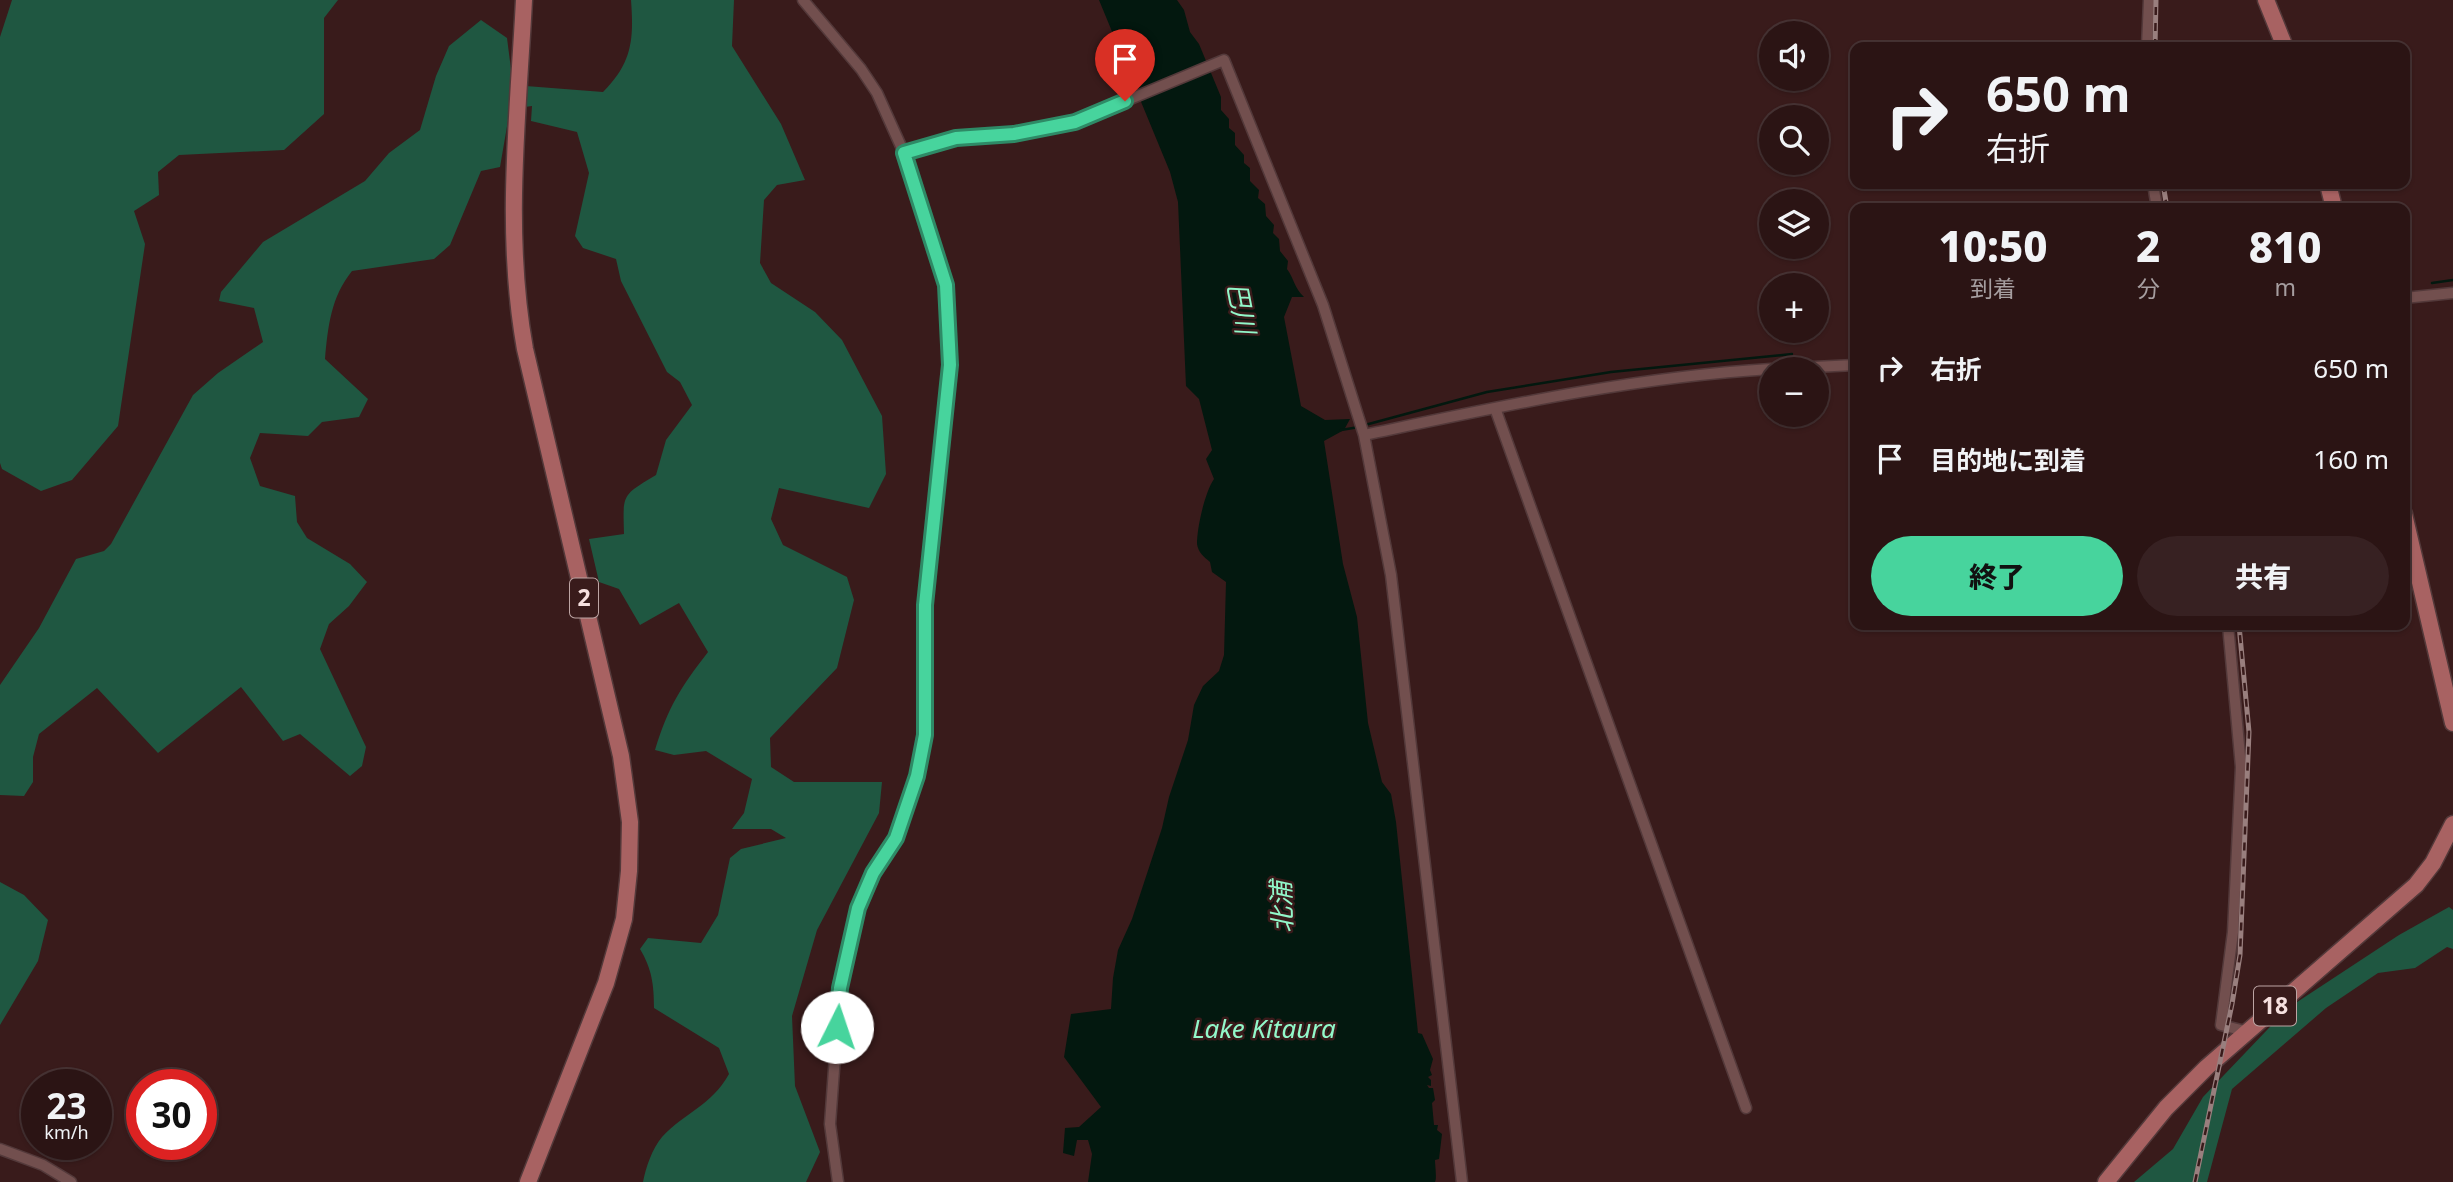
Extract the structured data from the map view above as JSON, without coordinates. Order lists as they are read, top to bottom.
{
  "streets": {
    "main road": ["2", "18"]
  },
  "water": ["巴川", "北浦", "Lake Kitaura"],
  "page": {
    "map_buttons": ["+", "−"],
    "turn": ["650 m", "右折"],
    "eta": [
      "10:50",
      "到着",
      "2",
      "分",
      "810",
      "m"
    ],
    "list": [
      {
        "name": "右折",
        "value": "650 m"
      },
      {
        "name": "目的地に到着",
        "value": "160 m"
      }
    ],
    "buttons": ["終了", "共有"],
    "speed": "23 km/h",
    "limit": "30"
  }
}
